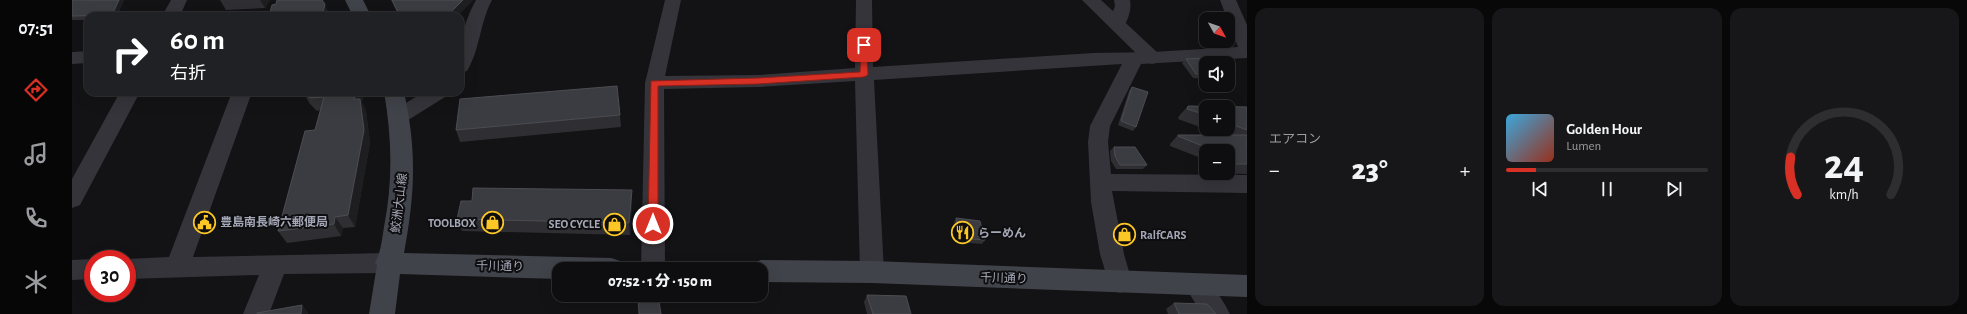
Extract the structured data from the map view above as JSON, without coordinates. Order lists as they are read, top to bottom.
{
  "streets": {
    "main road": ["鮫洲大山線", "千川通り"]
  },
  "crossings": [
    ["鮫洲大山線", "千川通り"]
  ],
  "places": {
    "public building": ["豊島南長崎六郵便局"],
    "shop": ["TOOLBOX", "SEO CYCLE", "RalfCARS"],
    "restaurant": ["らーめん"]
  },
  "north": "bottom right",
  "page": {
    "tabs": "07:51",
    "tile": "エアコン",
    "map_buttons": ["+", "−"],
    "turn": ["60 m", "右折"],
    "song": ["Golden Hour", "Lumen"],
    "heat": ["−", "23°", "+"],
    "limit": "30",
    "trip": "07:52 · 1 分 · 150 m",
    "gauge": ["24", "km/h"]
  }
}
